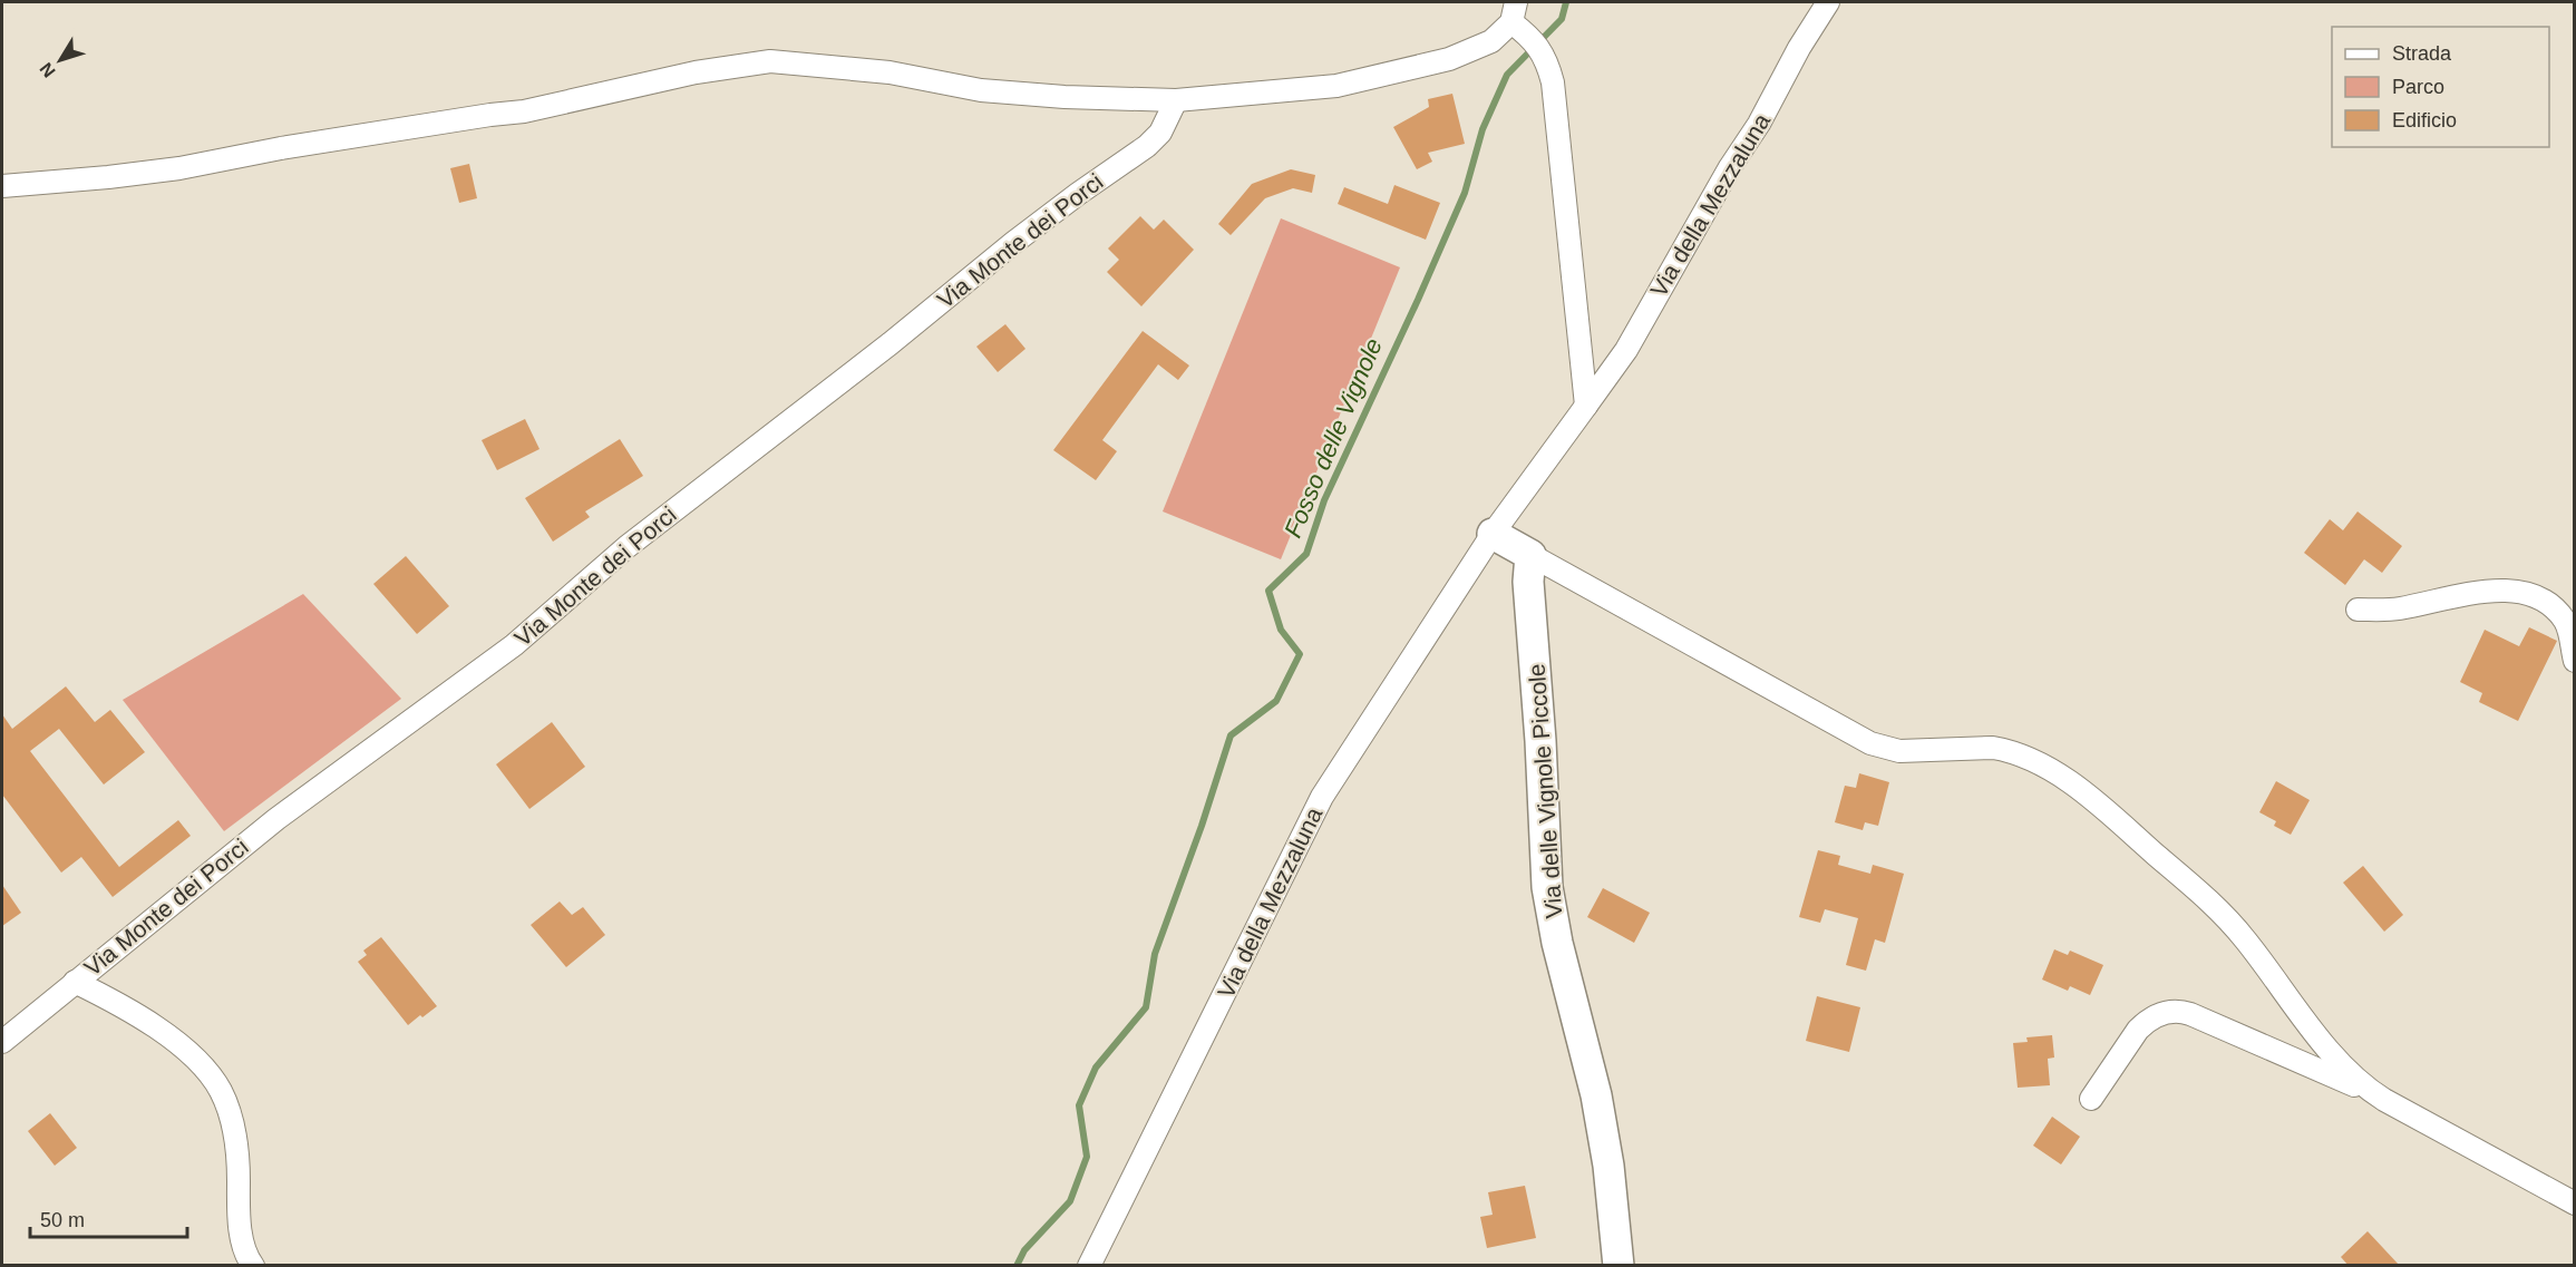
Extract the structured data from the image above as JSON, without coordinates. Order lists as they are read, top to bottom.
{
  "streets": {
    "street": ["Via della Mezzaluna", "Via Monte dei Porci", "Via delle Vignole Piccole"]
  },
  "water": ["Fosso delle Vignole"],
  "legend": ["Strada", "Parco", "Edificio"],
  "scale_bar": "50 m",
  "north": "bottom left"
}
